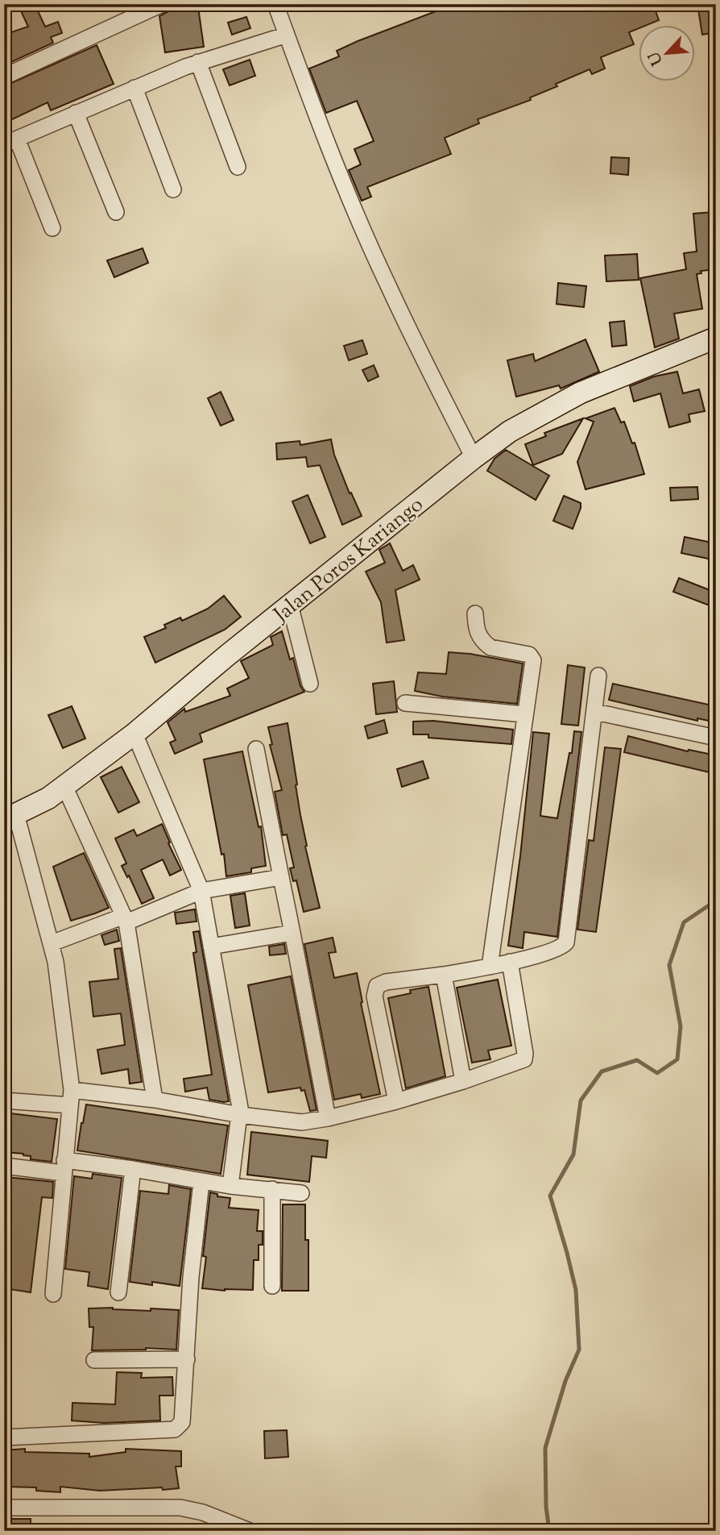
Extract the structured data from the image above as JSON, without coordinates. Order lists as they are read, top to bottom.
{
  "streets": {
    "main road": ["Jalan Poros Kariango"]
  },
  "north": "bottom left"
}
